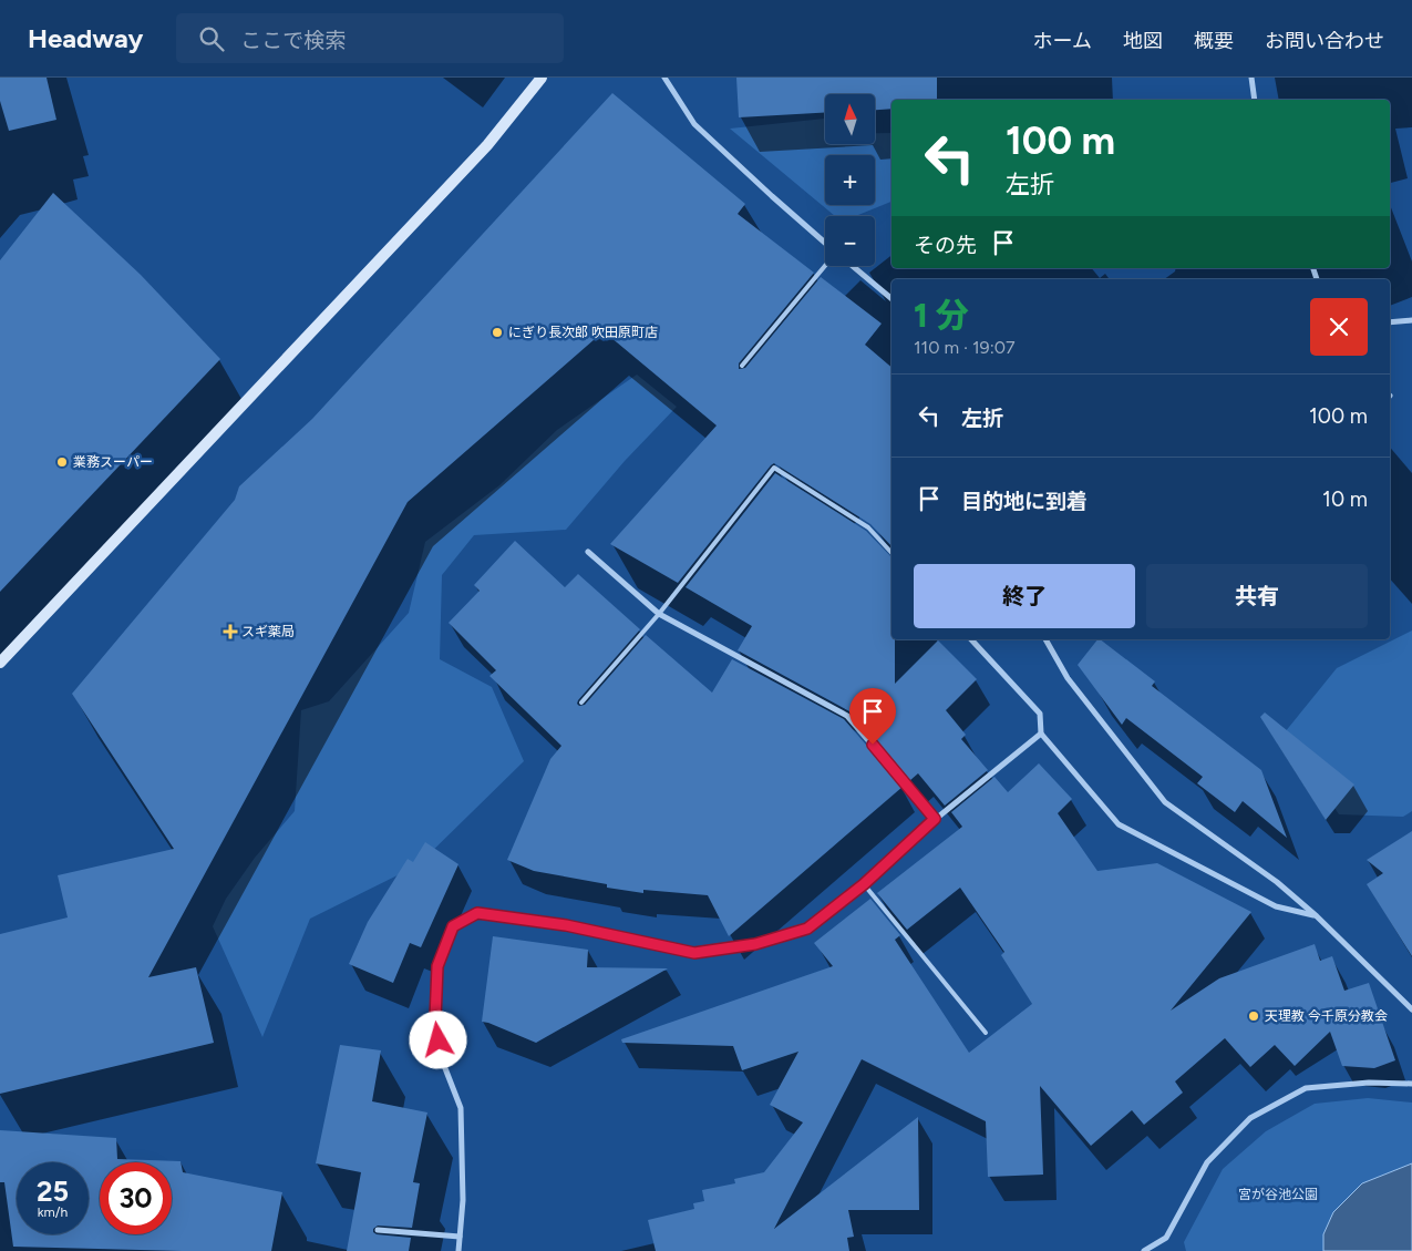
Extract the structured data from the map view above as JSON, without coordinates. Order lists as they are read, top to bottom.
{
  "parks": ["宮が谷池公園"],
  "places": {
    "other": ["にぎり長次郎 吹田原町店", "業務スーパー", "天理教 今千原分教会"],
    "health": ["スギ薬局"]
  },
  "north": "top",
  "page": {
    "header": "Headway",
    "search": "ここで検索",
    "nav": [
      "ホーム",
      "地図",
      "概要",
      "お問い合わせ"
    ],
    "map_buttons": ["+", "−"],
    "turn": ["100 m", "左折"],
    "then": "その先",
    "heading": ["1 分", "110 m · 19:07"],
    "list": [
      {
        "name": "左折",
        "value": "100 m"
      },
      {
        "name": "目的地に到着",
        "value": "10 m"
      }
    ],
    "buttons": ["終了", "共有"],
    "speed": "25 km/h",
    "limit": "30"
  }
}
